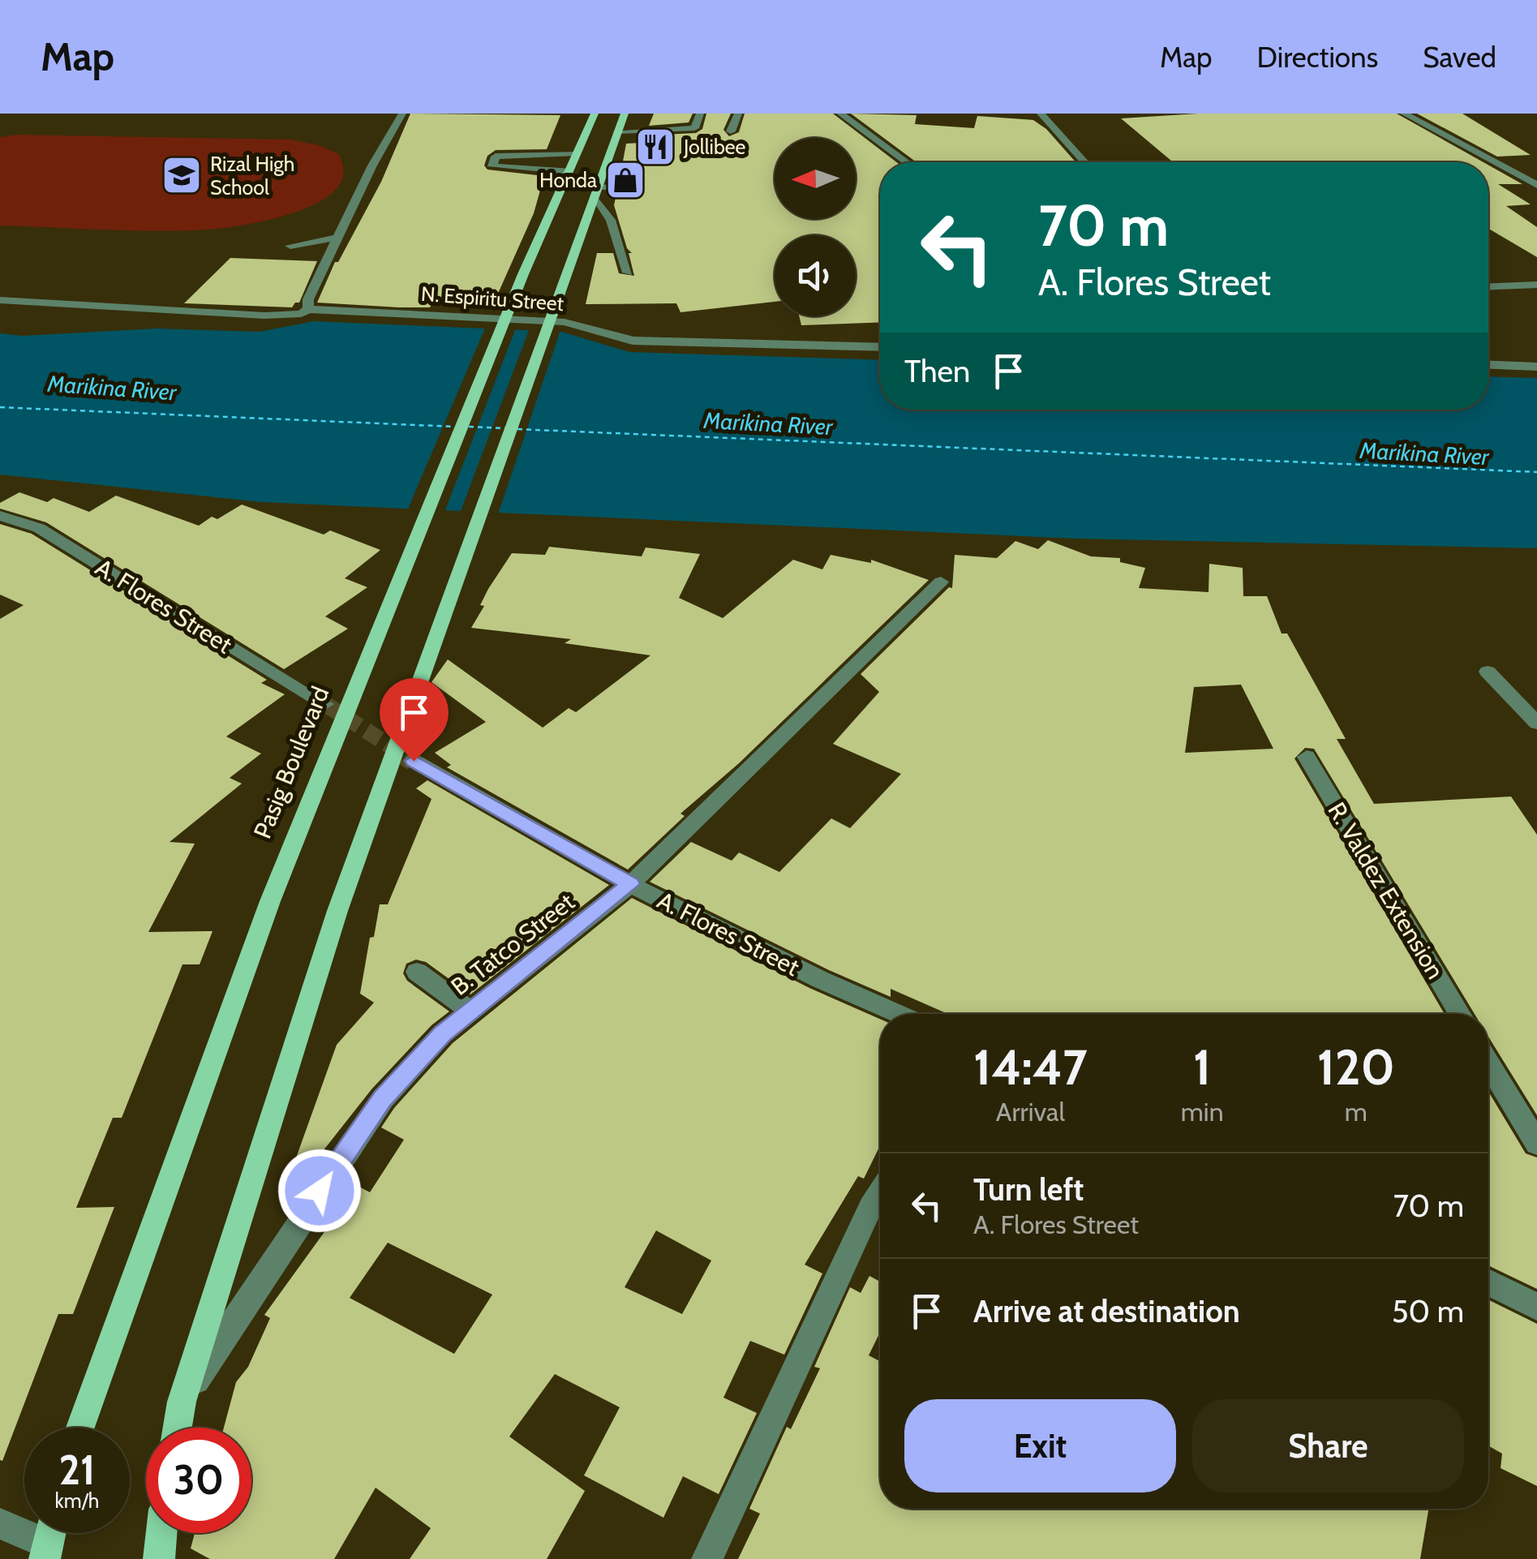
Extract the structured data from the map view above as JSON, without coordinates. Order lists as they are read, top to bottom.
{
  "streets": {
    "main road": ["Pasig Boulevard"],
    "street": [
      "N. Espiritu Street",
      "A. Flores Street",
      "R. Valdez Extension",
      "B. Tatco Street"
    ]
  },
  "crossings": [
    ["A. Flores Street", "B. Tatco Street"]
  ],
  "water": ["Marikina River"],
  "places": {
    "restaurant": ["Jollibee"],
    "school or university": ["Rizal High School"],
    "shop": ["Honda"]
  },
  "north": "left",
  "page": {
    "header": "Map",
    "nav": ["Map", "Directions", "Saved"],
    "turn": ["70 m", "A. Flores Street"],
    "then": "Then",
    "eta": [
      "14:47",
      "Arrival",
      "1",
      "min",
      "120",
      "m"
    ],
    "list": [
      {
        "name": "Turn left",
        "note": "A. Flores Street",
        "value": "70 m"
      },
      {
        "name": "Arrive at destination",
        "value": "50 m"
      }
    ],
    "buttons": ["Exit", "Share"],
    "speed": "21 km/h",
    "limit": "30"
  }
}
